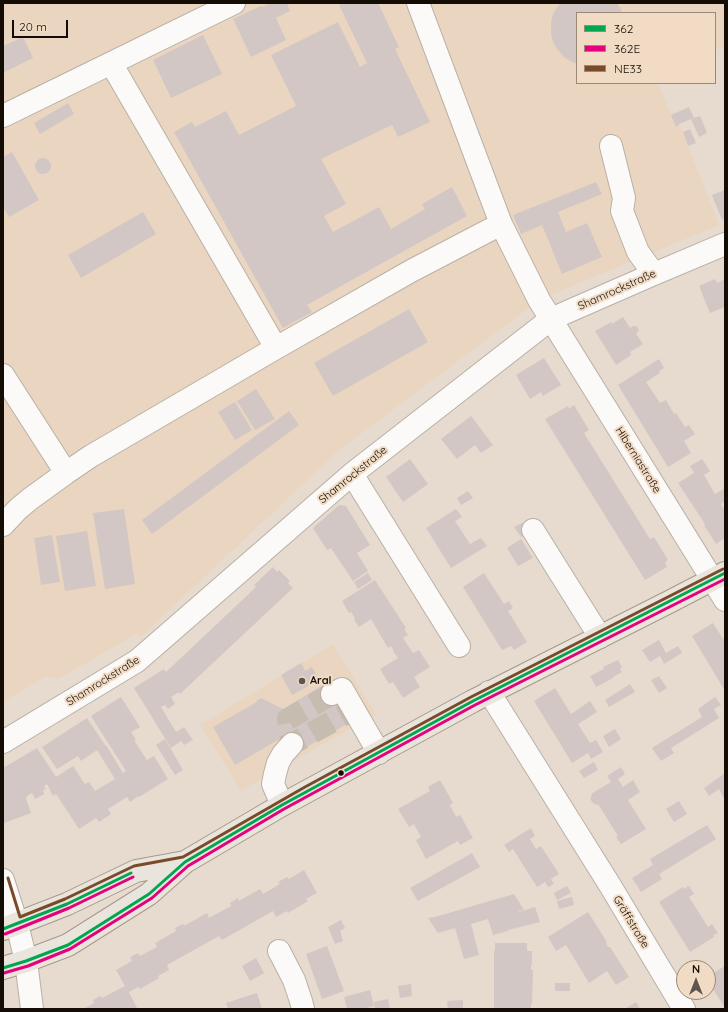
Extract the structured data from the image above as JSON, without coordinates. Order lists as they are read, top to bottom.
{
  "streets": {
    "street": ["Shamrockstraße", "Hiberniastraße", "Gräffstraße"]
  },
  "crossings": [
    ["Shamrockstraße", "Hiberniastraße"]
  ],
  "places": ["Aral"],
  "lines": ["transit line NE33", "transit line 362", "transit line 362E"],
  "legend": ["362", "362E", "NE33"],
  "scale_bar": "20 m",
  "north": "top"
}
